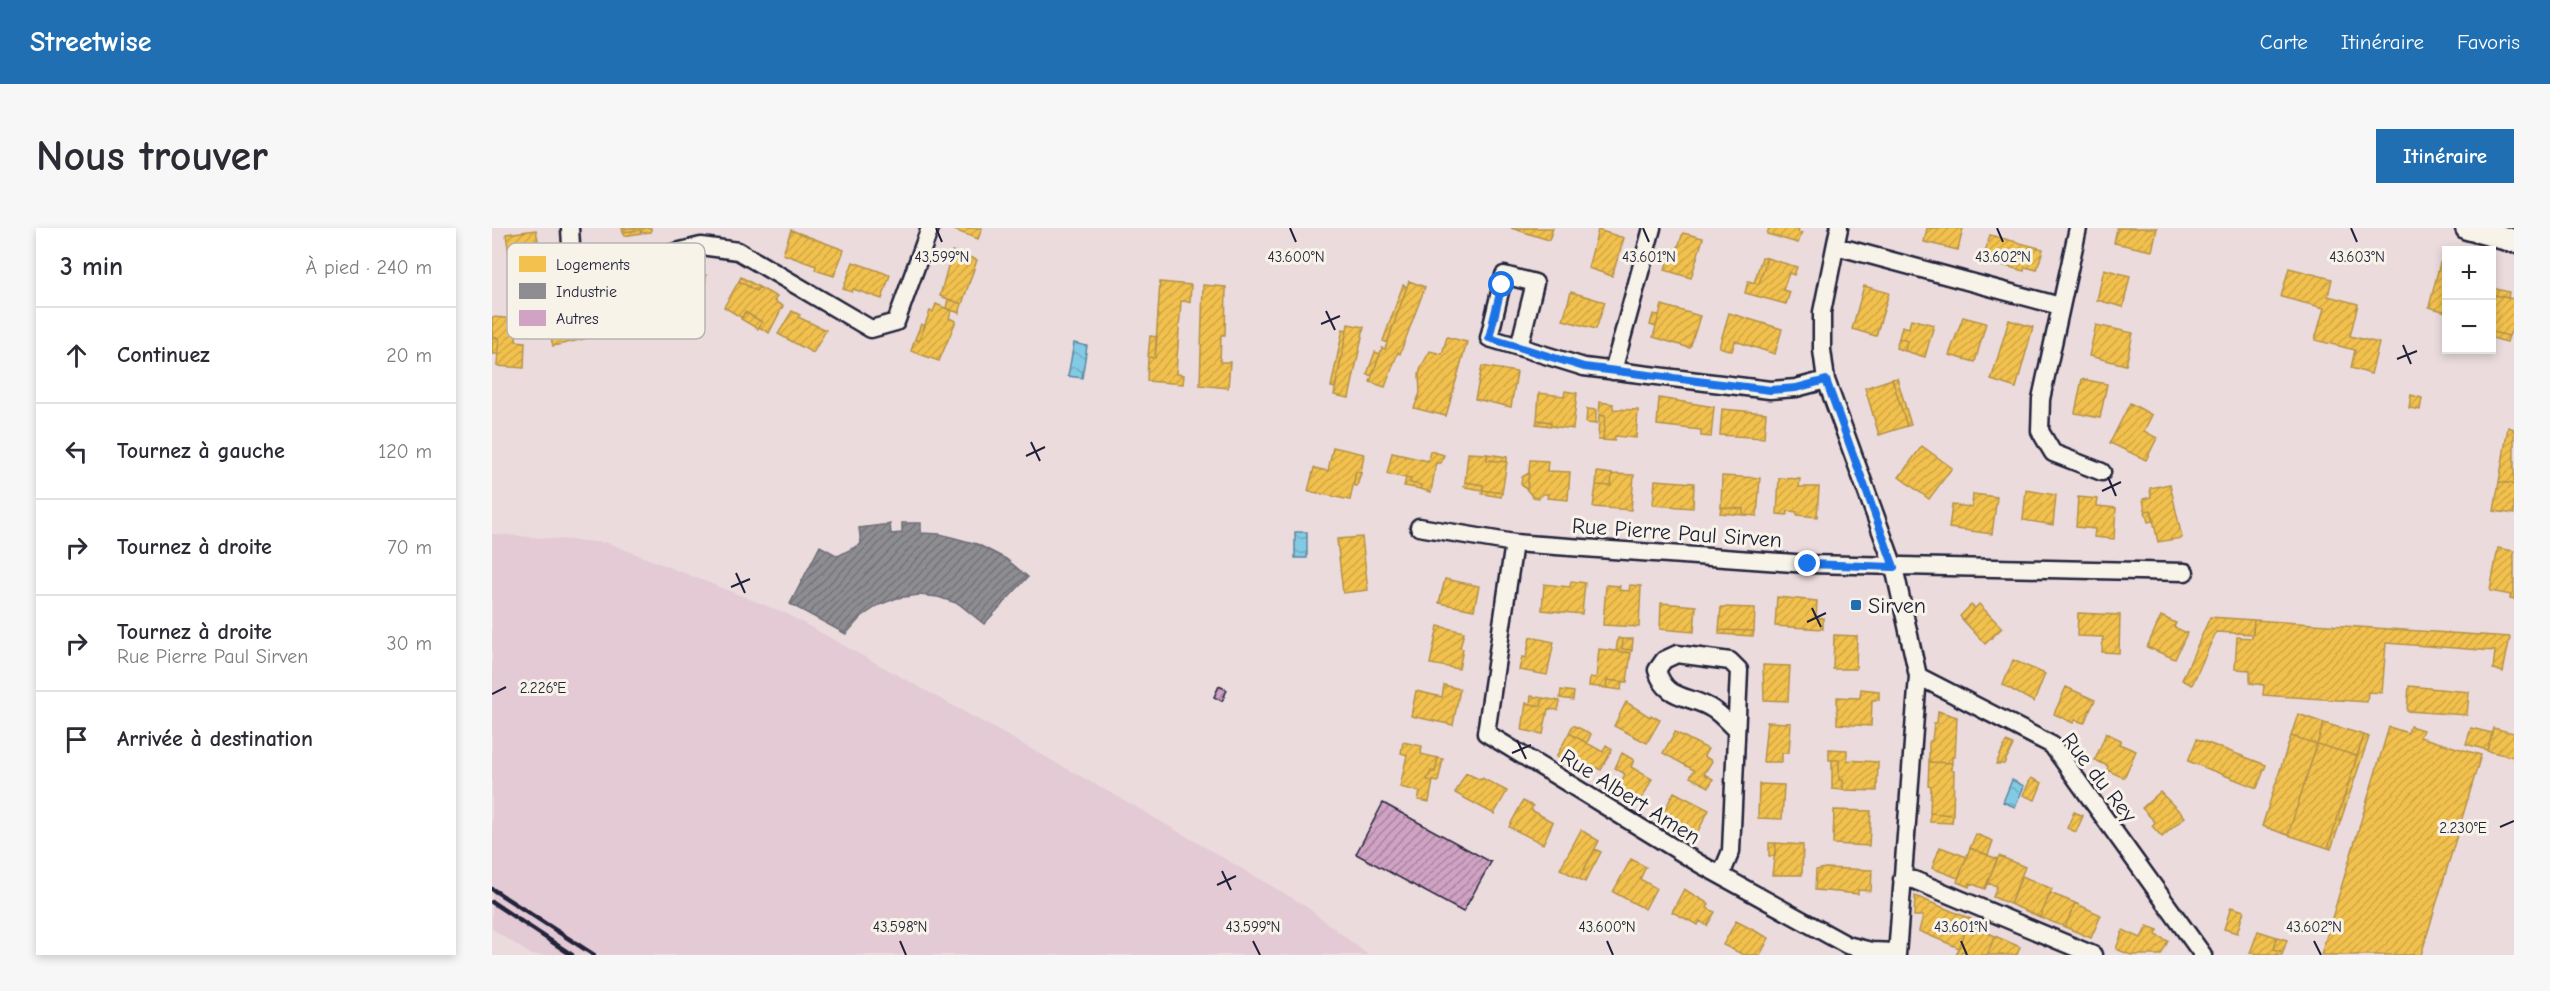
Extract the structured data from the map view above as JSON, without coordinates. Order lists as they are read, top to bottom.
{
  "streets": {
    "street": ["Rue Pierre Paul Sirven", "Rue du Rey", "Rue Albert Amen"]
  },
  "crossings": [
    ["Rue Pierre Paul Sirven", "Rue Albert Amen"]
  ],
  "places": {
    "transit": ["Sirven"]
  },
  "legend": ["Logements", "Industrie", "Autres"],
  "page": {
    "header": "Streetwise",
    "nav": ["Carte", "Itinéraire", "Favoris"],
    "buttons": "Itinéraire",
    "title": "Nous trouver",
    "heading": ["3 min", "À pied · 240 m"],
    "map_buttons": ["+", "−"],
    "list": [
      ["Continuez", "20 m"],
      ["Tournez à gauche", "120 m"],
      ["Tournez à droite", "70 m"],
      ["Tournez à droite", "Rue Pierre Paul Sirven", "30 m"],
      "Arrivée à destination"
    ]
  },
  "coordinates": [
    "43.599°N",
    "43.600°N",
    "43.601°N",
    "43.602°N",
    "43.603°N",
    "2.226°E",
    "2.230°E",
    "43.598°N"
  ]
}
